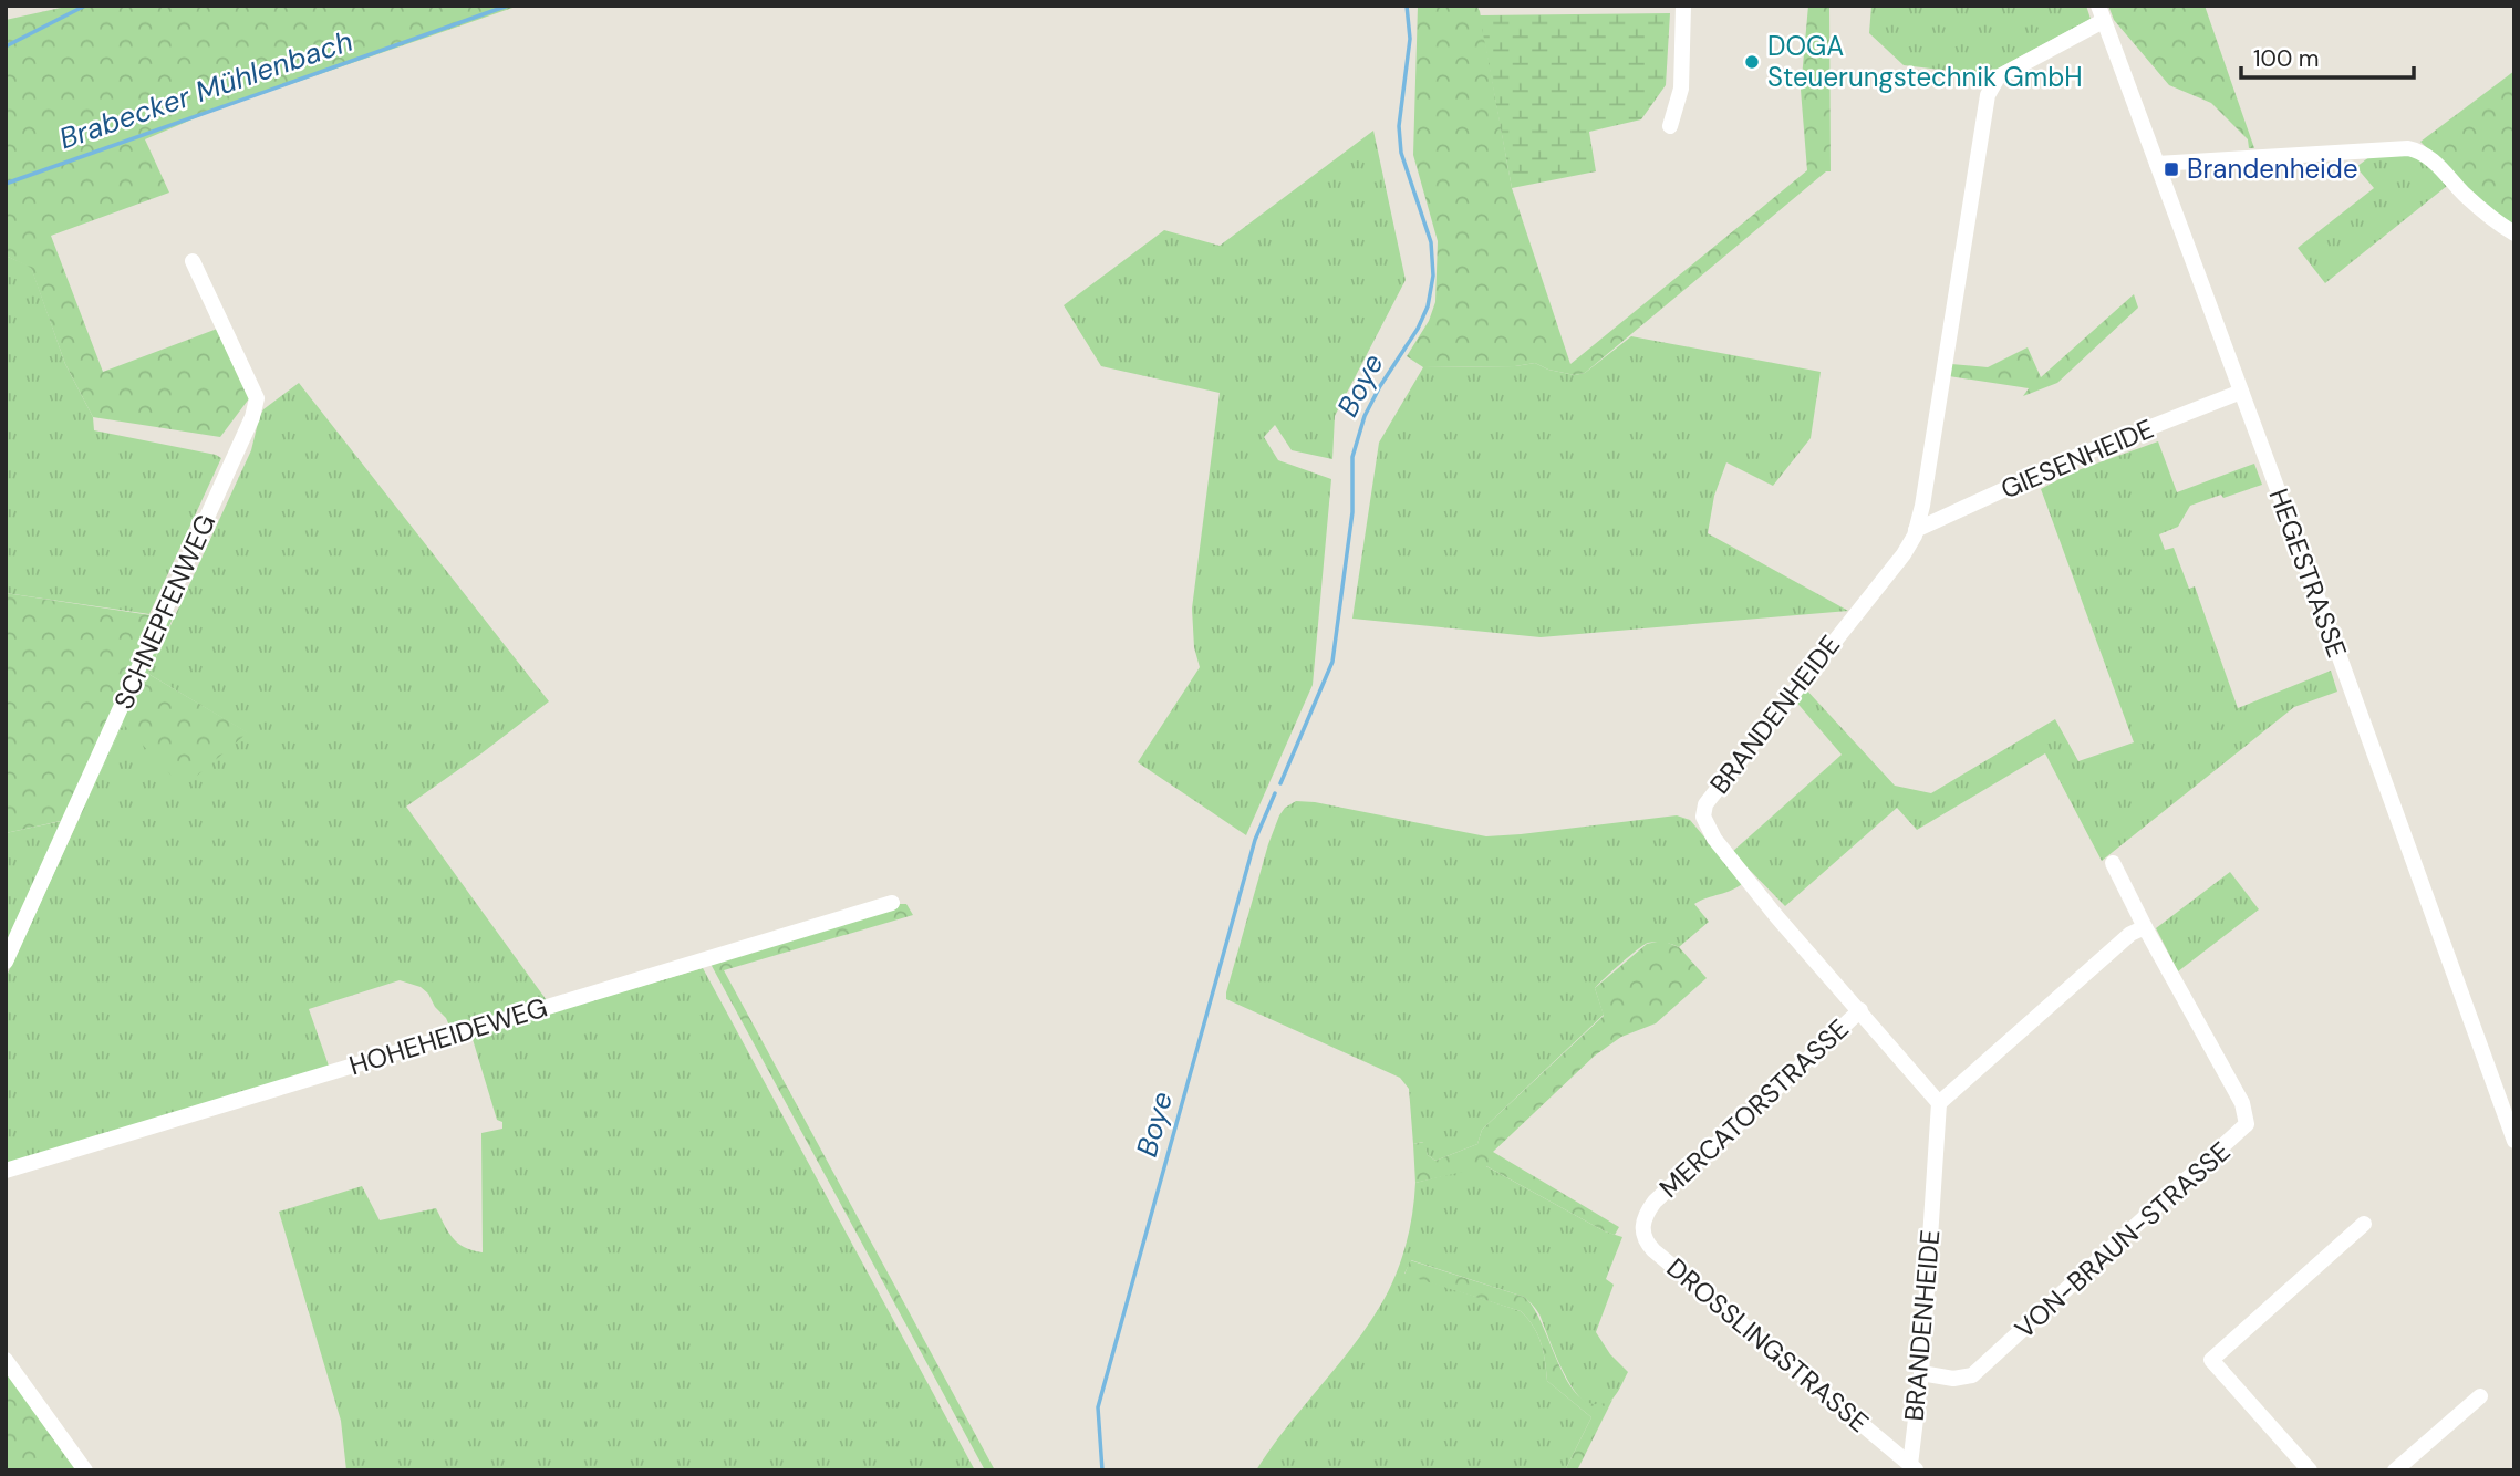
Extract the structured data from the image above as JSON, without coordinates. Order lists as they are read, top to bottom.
{
  "streets": {
    "street": [
      "GIESENHEIDE",
      "HEGESTRASSE",
      "SCHNEPFENWEG",
      "BRANDENHEIDE",
      "HOHEHEIDEWEG",
      "MERCATORSTRASSE",
      "VON-BRAUN-STRASSE",
      "DROSSLINGSTRASSE"
    ]
  },
  "crossings": [
    ["GIESENHEIDE", "HEGESTRASSE"],
    ["GIESENHEIDE", "BRANDENHEIDE"],
    ["HEGESTRASSE", "BRANDENHEIDE"],
    ["BRANDENHEIDE", "MERCATORSTRASSE"],
    ["BRANDENHEIDE", "VON-BRAUN-STRASSE"],
    ["BRANDENHEIDE", "DROSSLINGSTRASSE"],
    ["MERCATORSTRASSE", "DROSSLINGSTRASSE"]
  ],
  "water": ["Brabecker Mühlenbach", "Boye"],
  "places": {
    "other": ["DOGA Steuerungstechnik GmbH"],
    "transit": ["Brandenheide"]
  },
  "scale_bar": "100 m"
}
